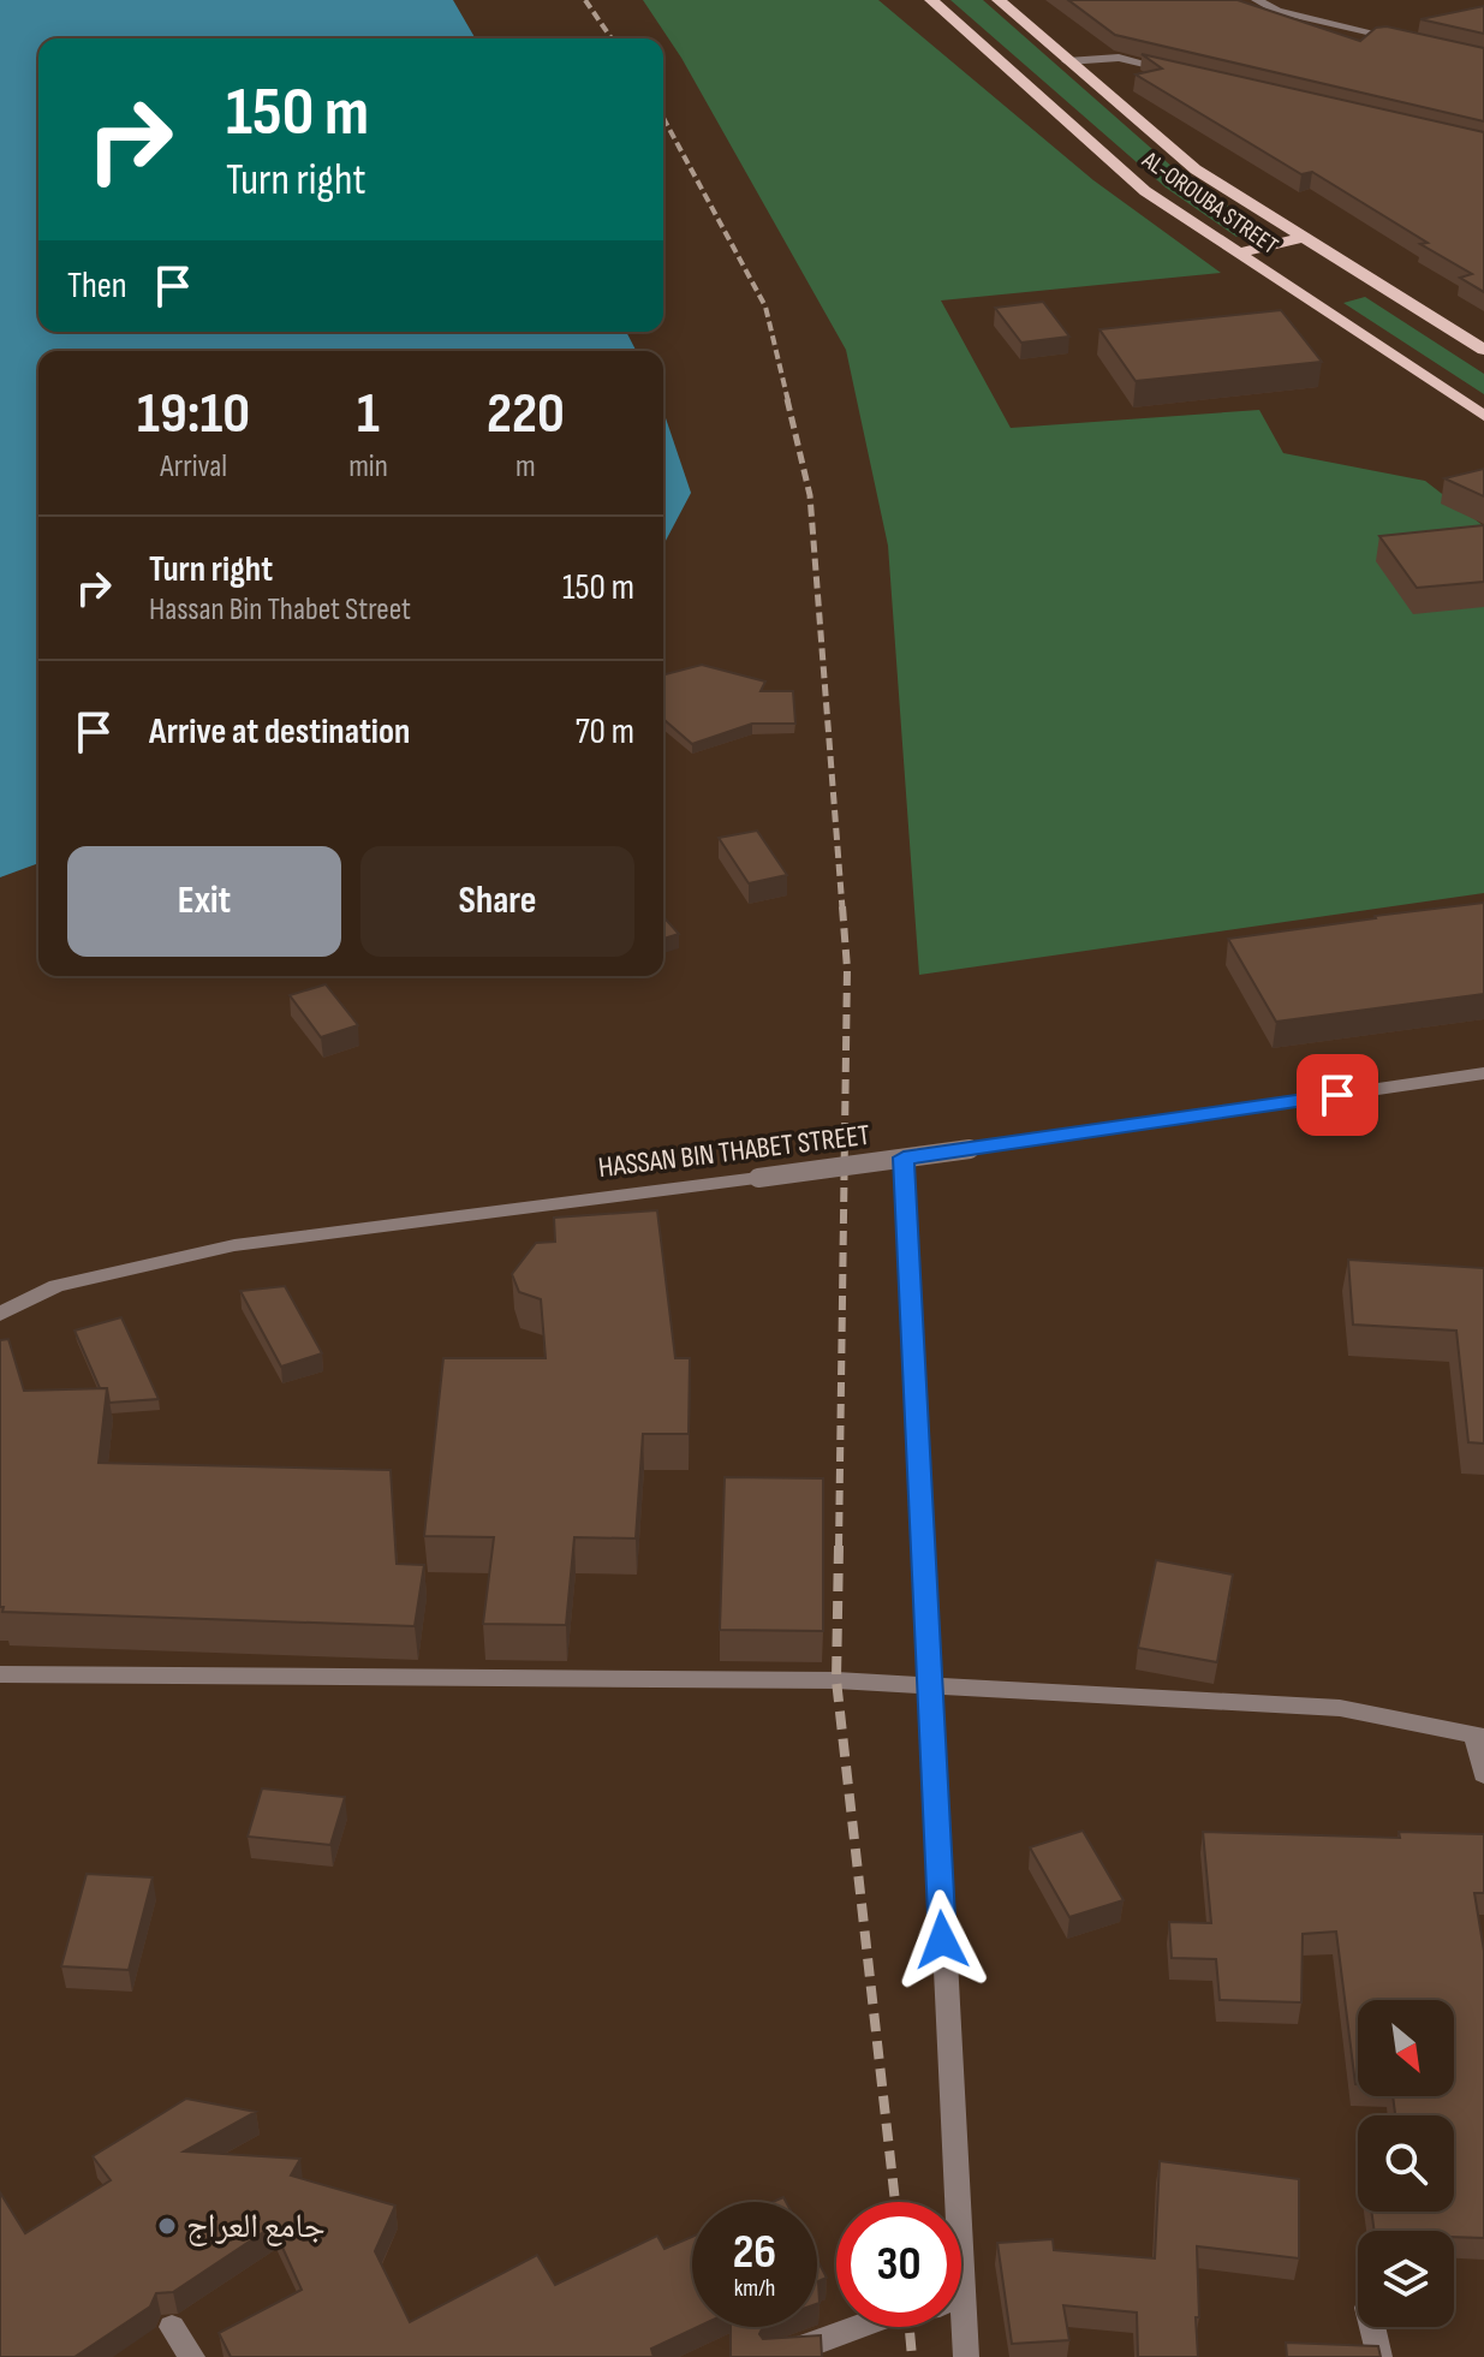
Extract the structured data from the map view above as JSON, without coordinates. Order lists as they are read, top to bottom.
{
  "streets": {
    "main road": ["AL-OROUBA STREET"],
    "street": ["HASSAN BIN THABET STREET"]
  },
  "places": ["جامع العراج"],
  "north": "bottom right",
  "page": {
    "turn": ["150 m", "Turn right"],
    "then": "Then",
    "eta": [
      "19:10",
      "Arrival",
      "1",
      "min",
      "220",
      "m"
    ],
    "list": [
      {
        "name": "Turn right",
        "note": "Hassan Bin Thabet Street",
        "value": "150 m"
      },
      {
        "name": "Arrive at destination",
        "value": "70 m"
      }
    ],
    "buttons": ["Exit", "Share"],
    "speed": "26 km/h",
    "limit": "30"
  }
}
